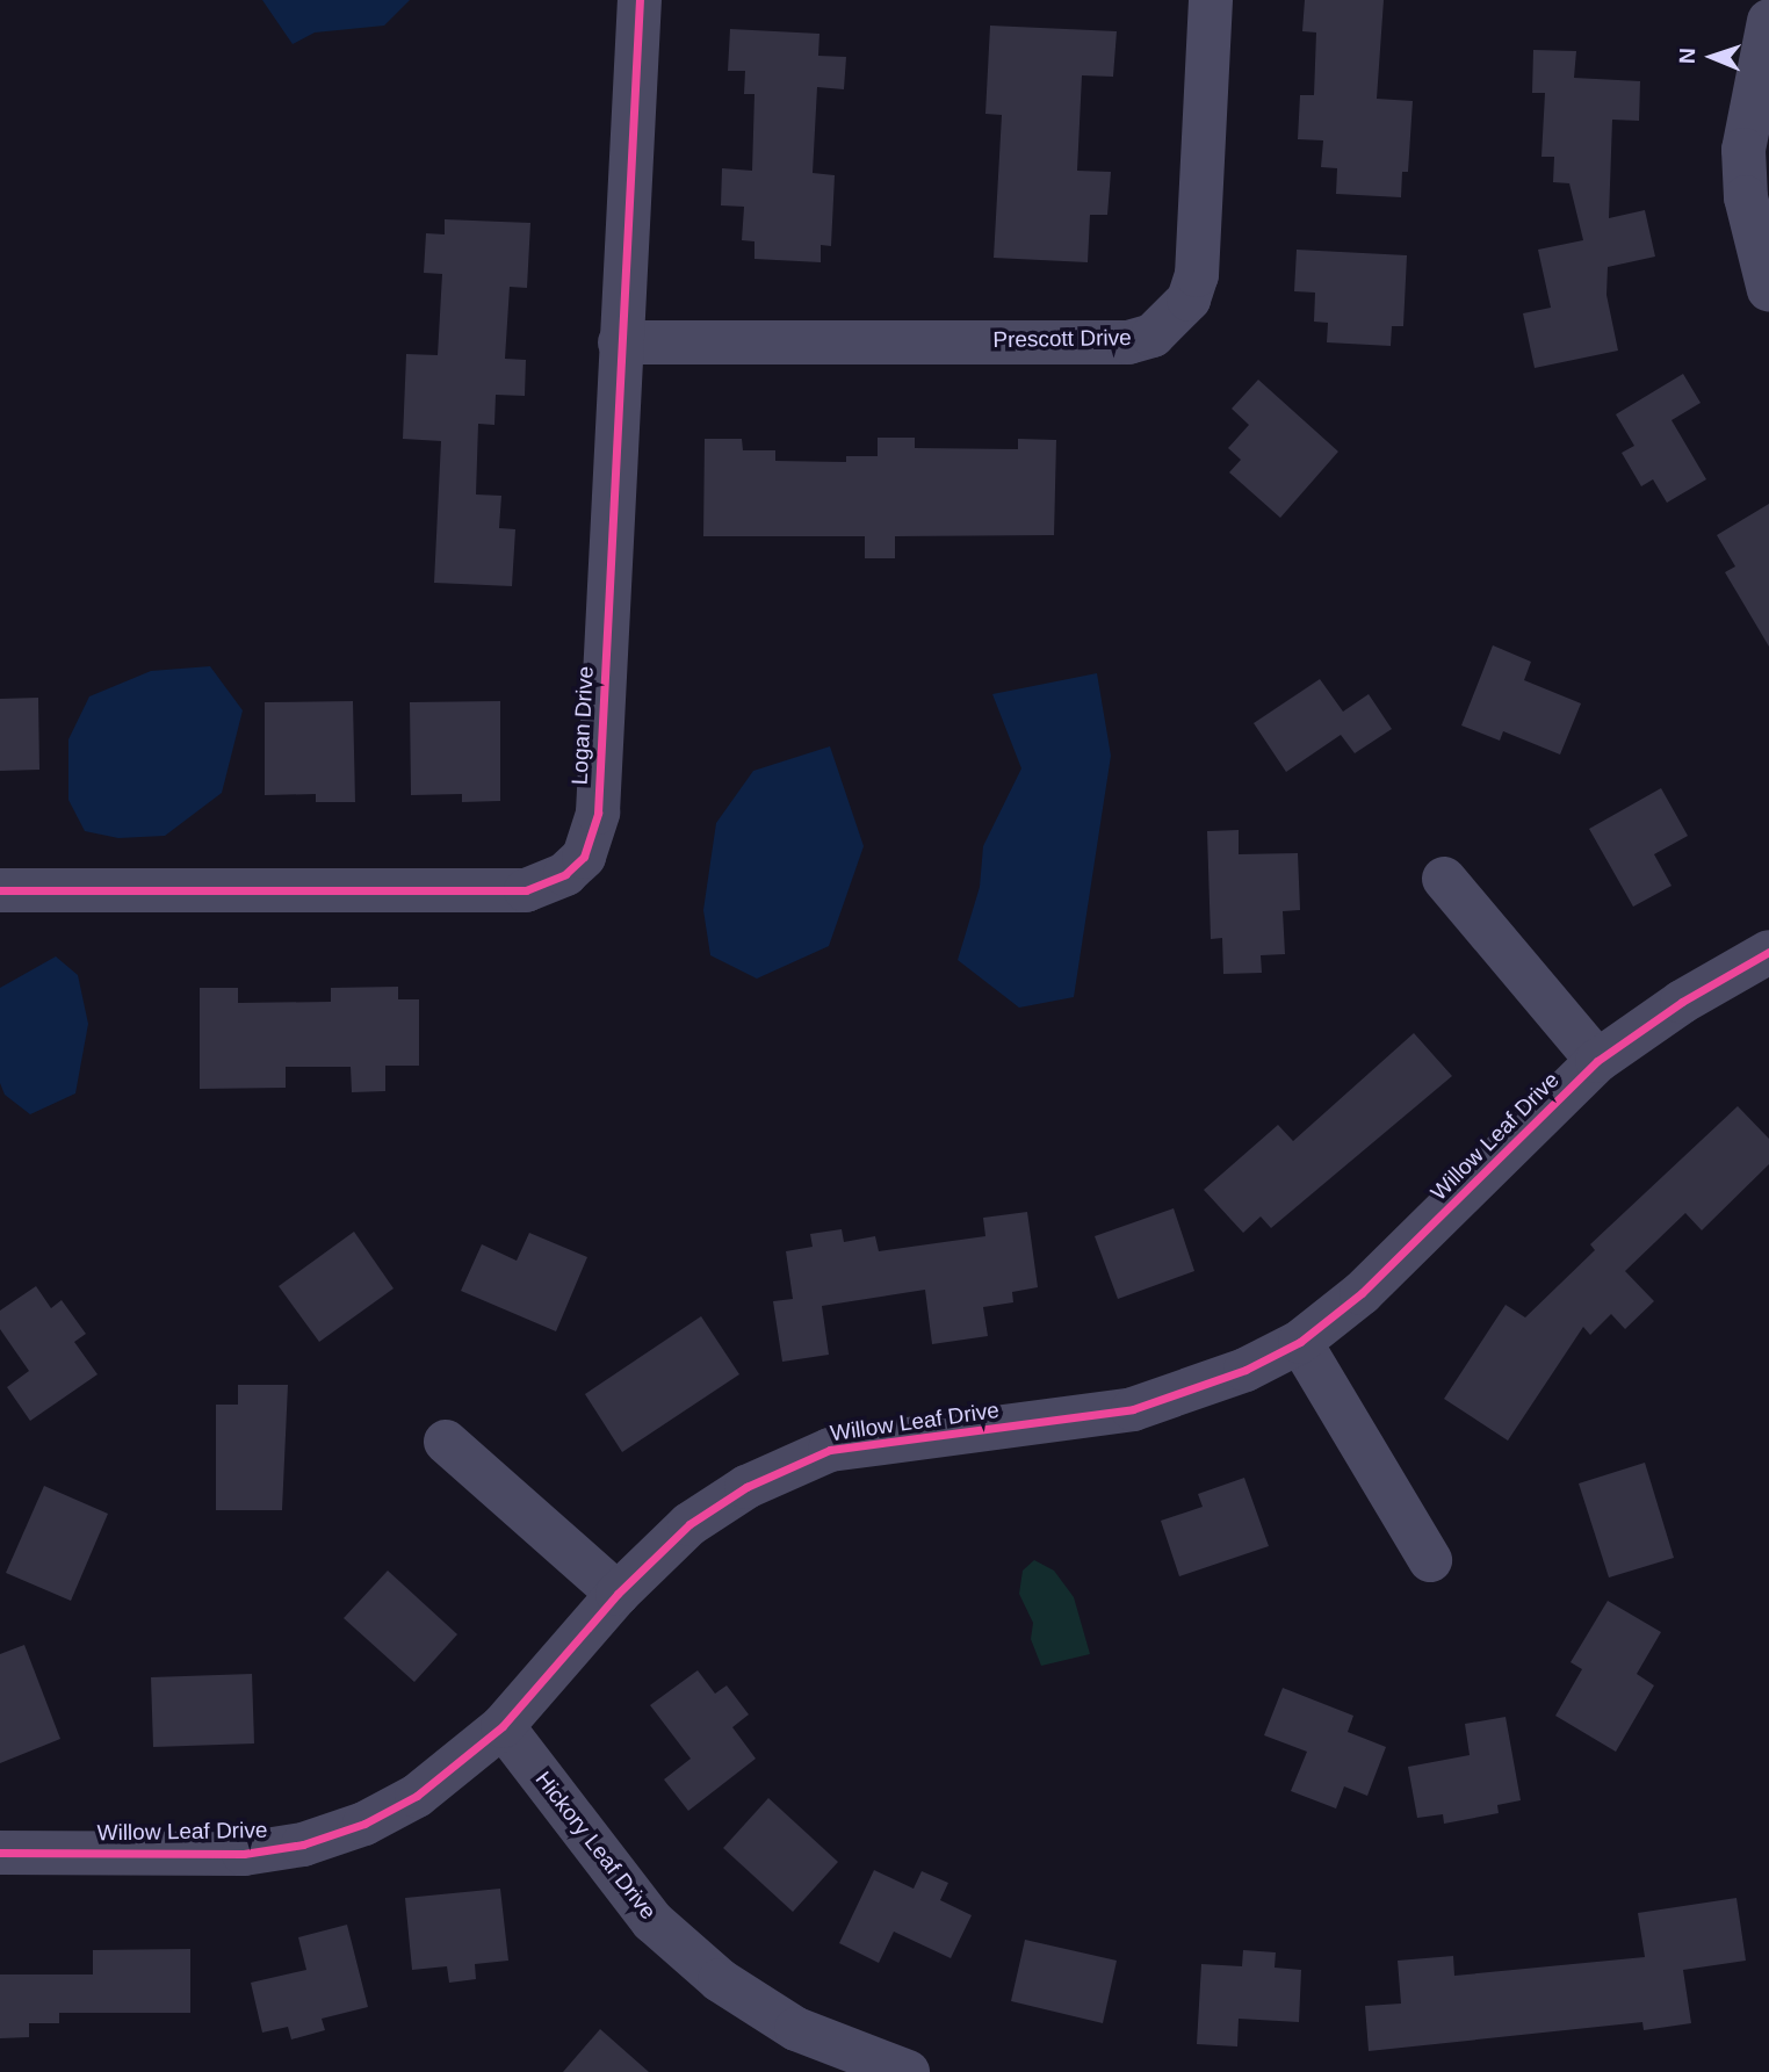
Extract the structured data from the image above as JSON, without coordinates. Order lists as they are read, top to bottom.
{
  "streets": {
    "street": [
      "Prescott Drive",
      "Logan Drive",
      "Willow Leaf Drive",
      "Hickory Leaf Drive"
    ]
  },
  "crossings": [
    ["Prescott Drive", "Logan Drive"],
    ["Willow Leaf Drive", "Hickory Leaf Drive"]
  ],
  "north": "left"
}
